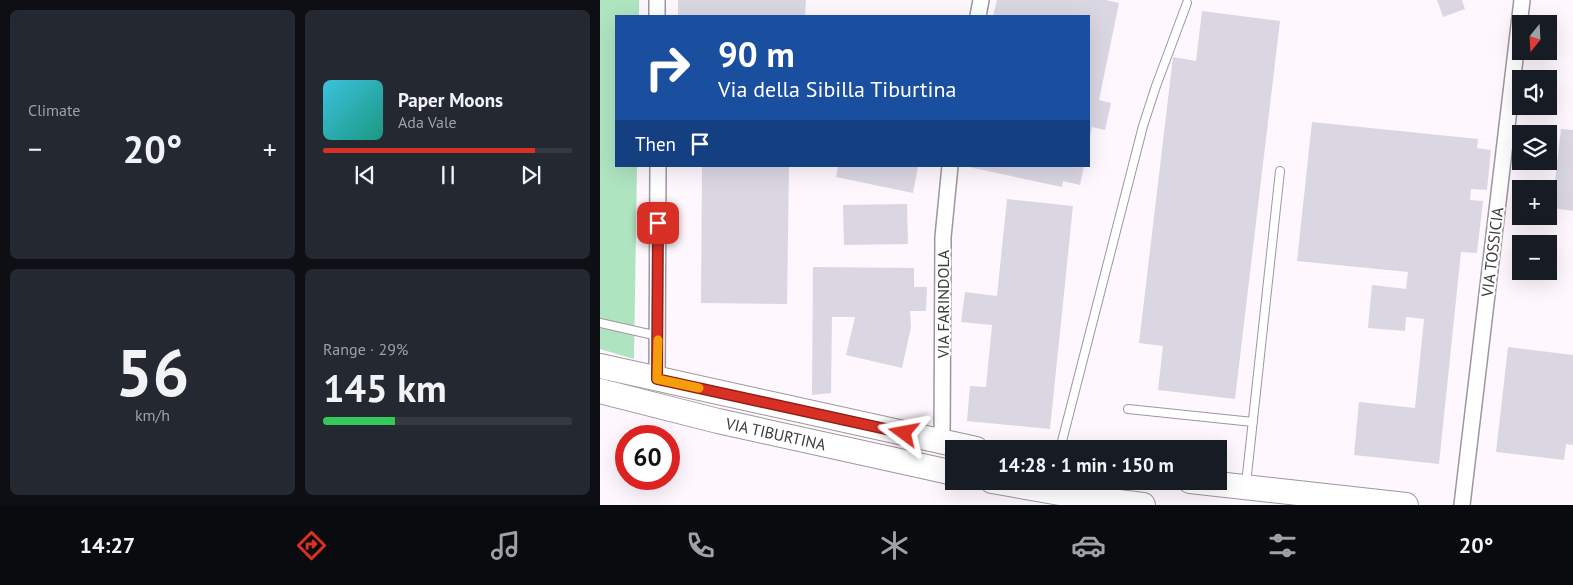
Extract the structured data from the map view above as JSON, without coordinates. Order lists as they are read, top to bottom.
{
  "streets": {
    "main road": ["VIA TIBURTINA"],
    "street": ["VIA TOSSICIA", "VIA FARINDOLA"]
  },
  "crossings": [
    ["VIA FARINDOLA", "VIA TIBURTINA"]
  ],
  "north": "bottom",
  "page": {
    "tile": [
      "Climate",
      ["56", "km/h"],
      ["Range · 29%", "145 km"]
    ],
    "map_buttons": ["+", "−"],
    "turn": ["90 m", "Via della Sibilla Tiburtina"],
    "song": ["Paper Moons", "Ada Vale"],
    "then": "Then",
    "heat": ["−", "20°", "+"],
    "limit": "60",
    "trip": "14:28 · 1 min · 150 m",
    "tabs": ["14:27", "20°"]
  }
}
